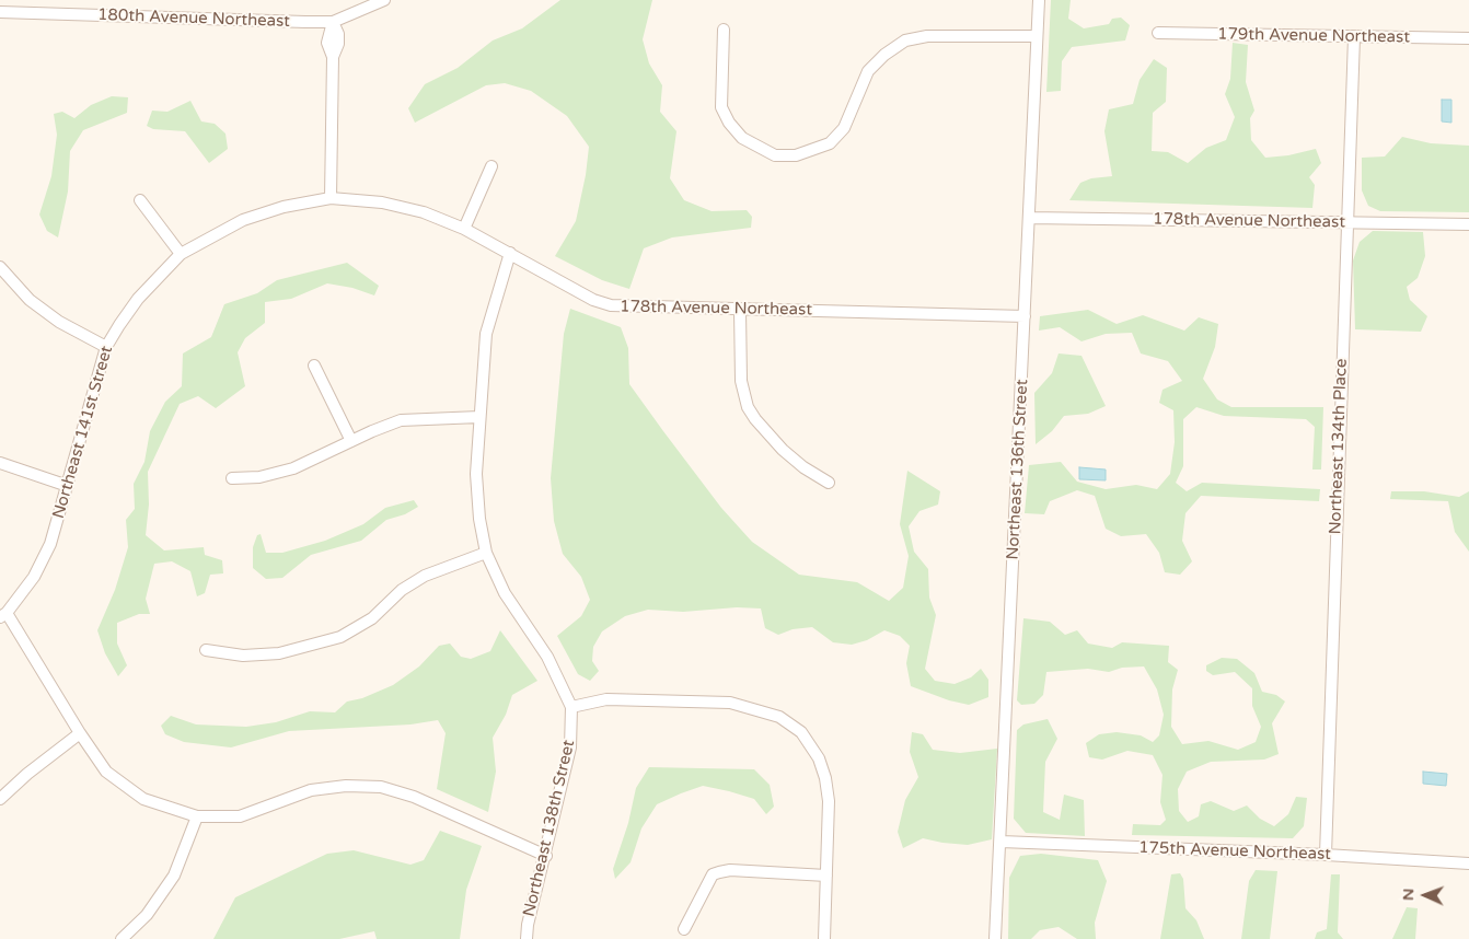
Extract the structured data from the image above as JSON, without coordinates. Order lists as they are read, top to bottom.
{
  "streets": {
    "street": [
      "180th Avenue Northeast",
      "179th Avenue Northeast",
      "178th Avenue Northeast",
      "Northeast 141st Street",
      "Northeast 134th Place",
      "Northeast 136th Street",
      "Northeast 138th Street",
      "175th Avenue Northeast"
    ]
  },
  "crossings": [
    ["179th Avenue Northeast", "Northeast 134th Place"],
    ["178th Avenue Northeast", "Northeast 141st Street"],
    ["178th Avenue Northeast", "Northeast 134th Place"],
    ["178th Avenue Northeast", "Northeast 136th Street"],
    ["178th Avenue Northeast", "Northeast 138th Street"],
    ["Northeast 134th Place", "175th Avenue Northeast"],
    ["Northeast 136th Street", "175th Avenue Northeast"]
  ],
  "north": "left"
}
